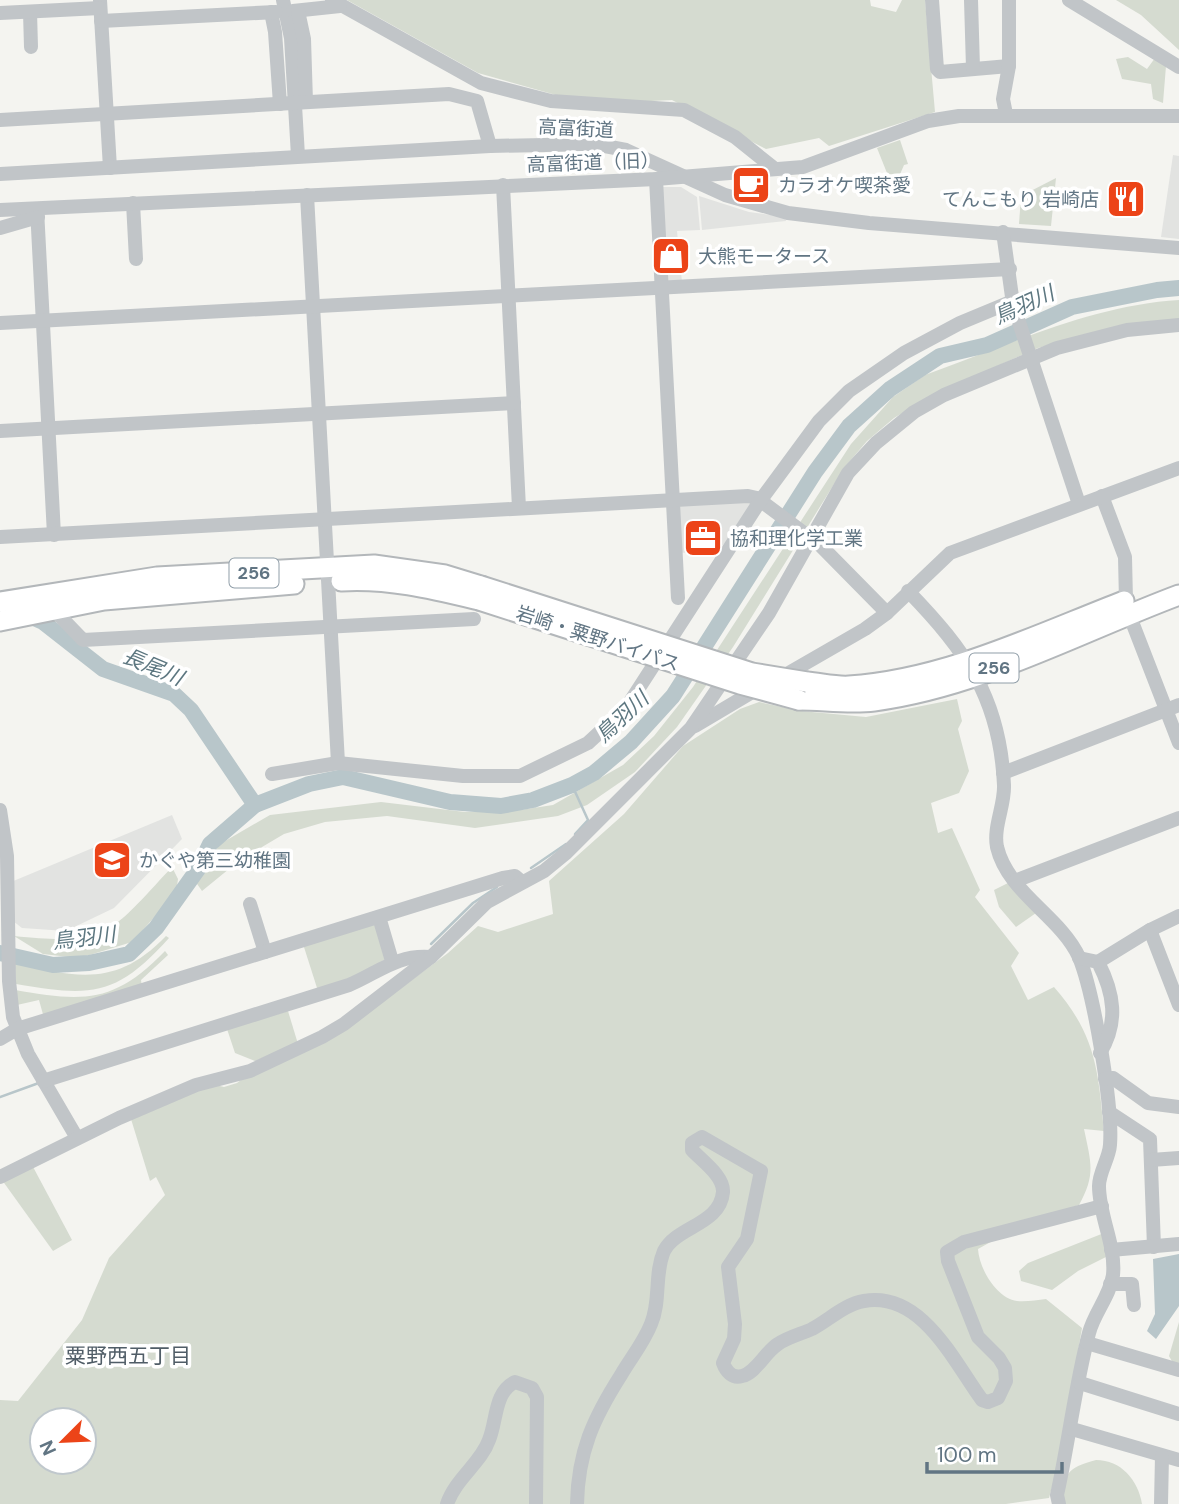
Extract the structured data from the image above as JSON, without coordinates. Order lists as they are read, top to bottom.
{
  "streets": {
    "highway": ["256", "岩崎・粟野バイパス"],
    "street": ["高富街道", "高富街道（旧）"]
  },
  "crossings": [
    ["高富街道", "高富街道（旧）"]
  ],
  "districts": ["粟野西五丁目"],
  "water": ["鳥羽川", "長尾川"],
  "places": {
    "cafe": ["カラオケ喫茶愛"],
    "restaurant": ["てんこもり 岩崎店"],
    "shop": ["大熊モータース"],
    "office": ["協和理化学工業"],
    "school or university": ["かぐや第三幼稚園"]
  },
  "scale_bar": "100 m",
  "north": "bottom left"
}
